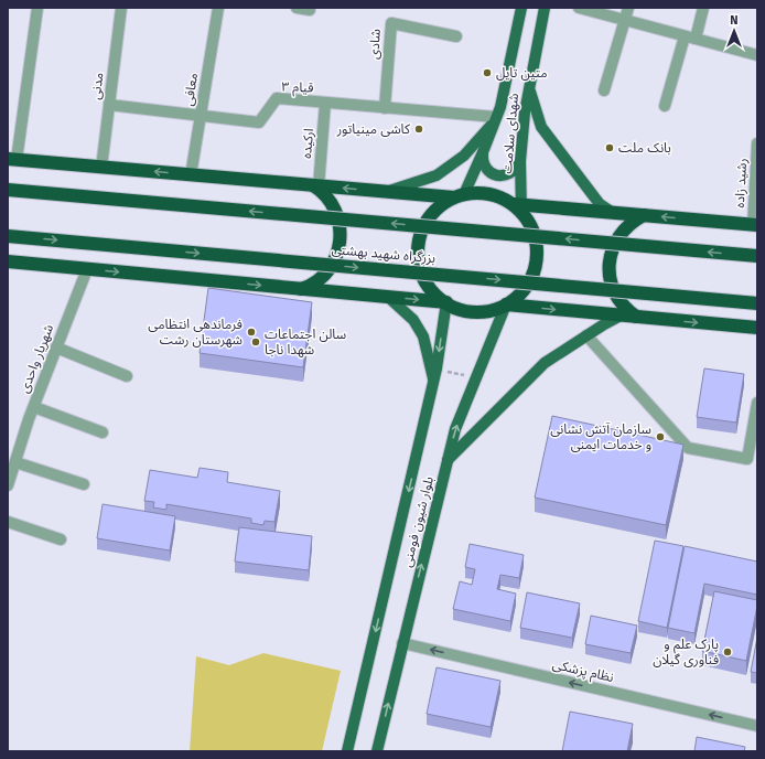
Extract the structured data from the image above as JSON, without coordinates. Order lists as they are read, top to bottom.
{
  "streets": {
    "highway": ["بزرگراه شهید بهشتی"],
    "main road": ["شهدای سلامت", "بلوار شیون فومنی"],
    "street": [
      "شادی",
      "مدنی",
      "قیام ۳",
      "معافی",
      "ارکیده",
      "رشید زاده",
      "شهریار واحدی",
      "نظام پزشکی"
    ]
  },
  "crossings": [
    ["شادی", "قیام ۳"],
    ["مدنی", "قیام ۳"],
    ["قیام ۳", "معافی"],
    ["قیام ۳", "شهدای سلامت"],
    ["قیام ۳", "ارکیده"],
    ["شهدای سلامت", "بلوار شیون فومنی"],
    ["بلوار شیون فومنی", "نظام پزشکی"]
  ],
  "one_way": ["نظام پزشکی"],
  "places": [
    "متین تایل",
    "کاشی مینیاتور",
    "بانک ملت",
    "فرماندهی انتظامی شهرستان رشت",
    "سالن اجتماعات شهدا ناجا",
    "سازمان آتش نشانی و خدمات ایمنی",
    "پارک علم و فناوری گیلان"
  ],
  "north": "top"
}
